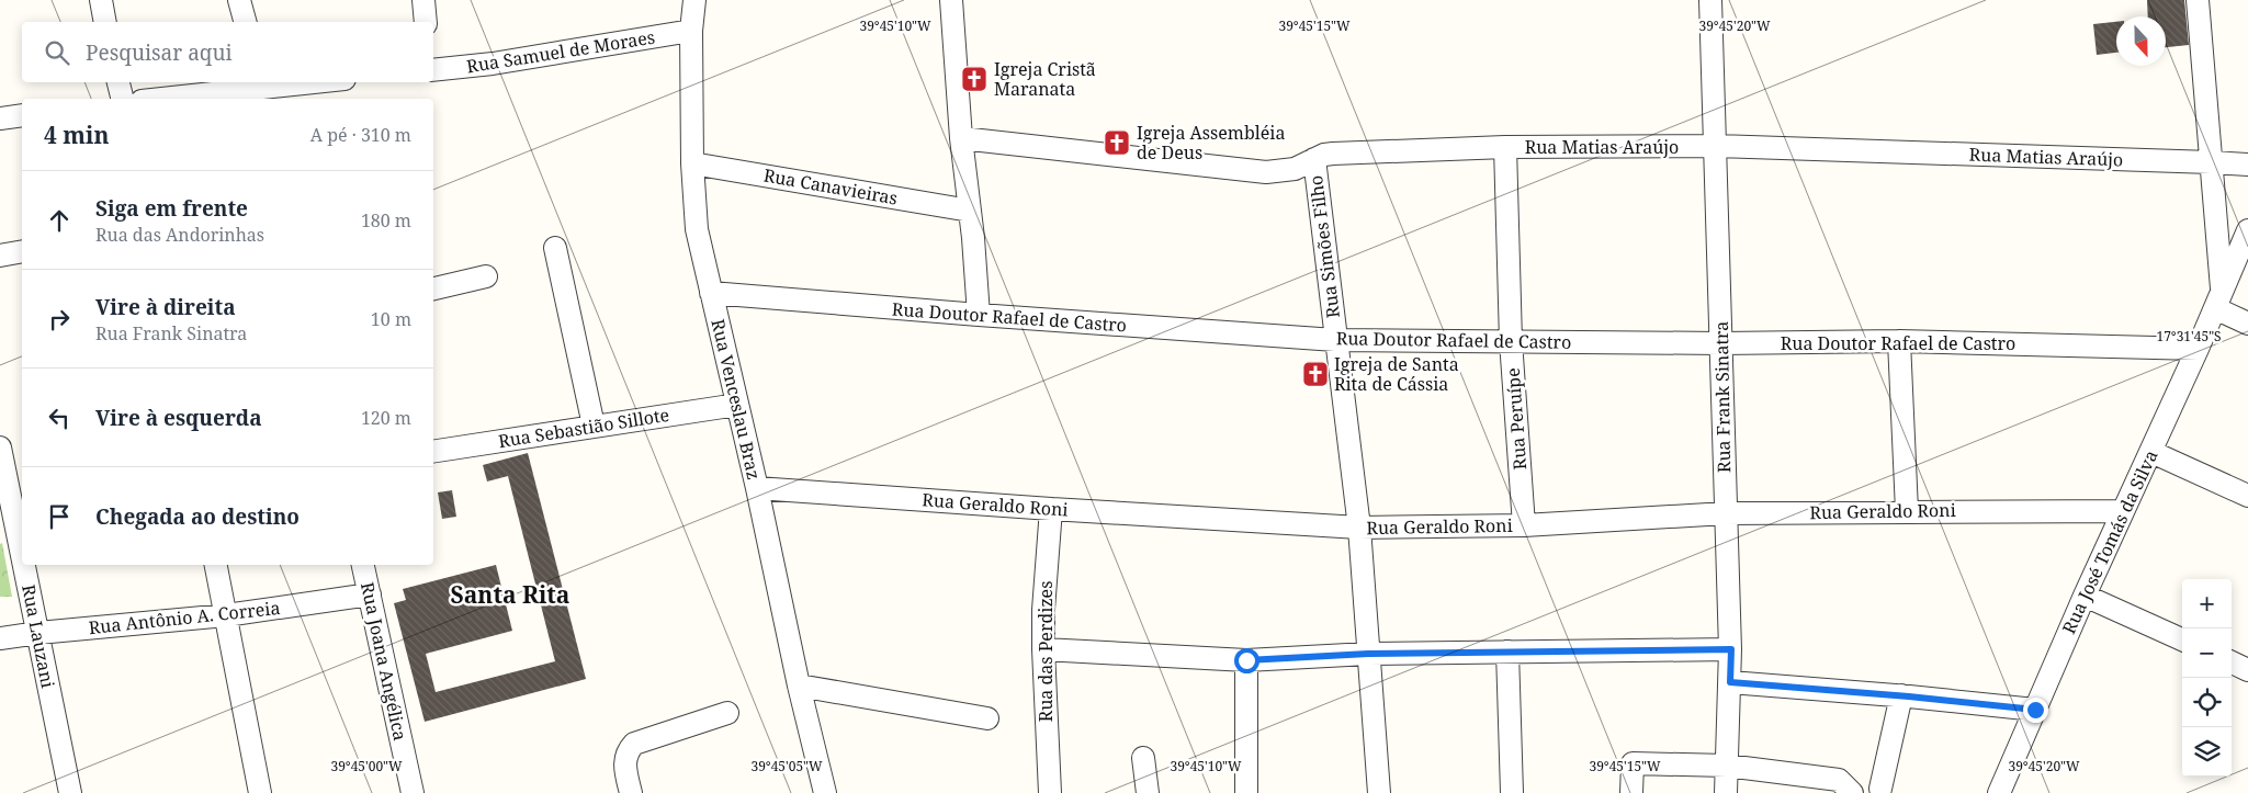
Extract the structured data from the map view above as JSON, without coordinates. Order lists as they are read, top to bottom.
{
  "streets": {
    "street": [
      "Rua Samuel de Moraes",
      "Rua Matias Araújo",
      "Rua Canavieiras",
      "Rua Simões Filho",
      "Rua Doutor Rafael de Castro",
      "Rua Frank Sinatra",
      "Rua Venceslau Braz",
      "Rua Peruípe",
      "Rua Sebastião Sillote",
      "Rua Geraldo Roni",
      "Rua José Tomás da Silva",
      "Rua Antônio A. Correia",
      "Rua Lauzani",
      "Rua das Perdizes",
      "Rua Joana Angélica"
    ]
  },
  "crossings": [
    ["Rua Samuel de Moraes", "Rua Venceslau Braz"],
    ["Rua Matias Araújo", "Rua Simões Filho"],
    ["Rua Matias Araújo", "Rua Frank Sinatra"],
    ["Rua Matias Araújo", "Rua Peruípe"],
    ["Rua Matias Araújo", "Rua José Tomás da Silva"],
    ["Rua Canavieiras", "Rua Venceslau Braz"],
    ["Rua Simões Filho", "Rua Doutor Rafael de Castro"],
    ["Rua Simões Filho", "Rua Geraldo Roni"],
    ["Rua Doutor Rafael de Castro", "Rua Frank Sinatra"],
    ["Rua Doutor Rafael de Castro", "Rua Venceslau Braz"],
    ["Rua Doutor Rafael de Castro", "Rua Peruípe"],
    ["Rua Doutor Rafael de Castro", "Rua José Tomás da Silva"],
    ["Rua Frank Sinatra", "Rua Geraldo Roni"],
    ["Rua Venceslau Braz", "Rua Sebastião Sillote"],
    ["Rua Venceslau Braz", "Rua Geraldo Roni"],
    ["Rua Peruípe", "Rua Geraldo Roni"],
    ["Rua Geraldo Roni", "Rua José Tomás da Silva"],
    ["Rua Geraldo Roni", "Rua das Perdizes"],
    ["Rua Antônio A. Correia", "Rua Lauzani"],
    ["Rua Antônio A. Correia", "Rua Joana Angélica"]
  ],
  "districts": ["Santa Rita"],
  "places": {
    "church": ["Igreja Cristã Maranata", "Igreja Assembléia de Deus", "Igreja de Santa Rita de Cássia"]
  },
  "north": "bottom",
  "page": {
    "search": "Pesquisar aqui",
    "heading": ["4 min", "A pé · 310 m"],
    "list": [
      ["Siga em frente", "Rua das Andorinhas", "180 m"],
      ["Vire à direita", "Rua Frank Sinatra", "10 m"],
      ["Vire à esquerda", "120 m"],
      "Chegada ao destino"
    ],
    "map_buttons": ["+", "−"]
  },
  "coordinates": [
    "39°45'10\"W",
    "39°45'15\"W",
    "39°45'20\"W",
    "17°31'45\"S",
    "39°45'00\"W",
    "39°45'05\"W"
  ]
}
